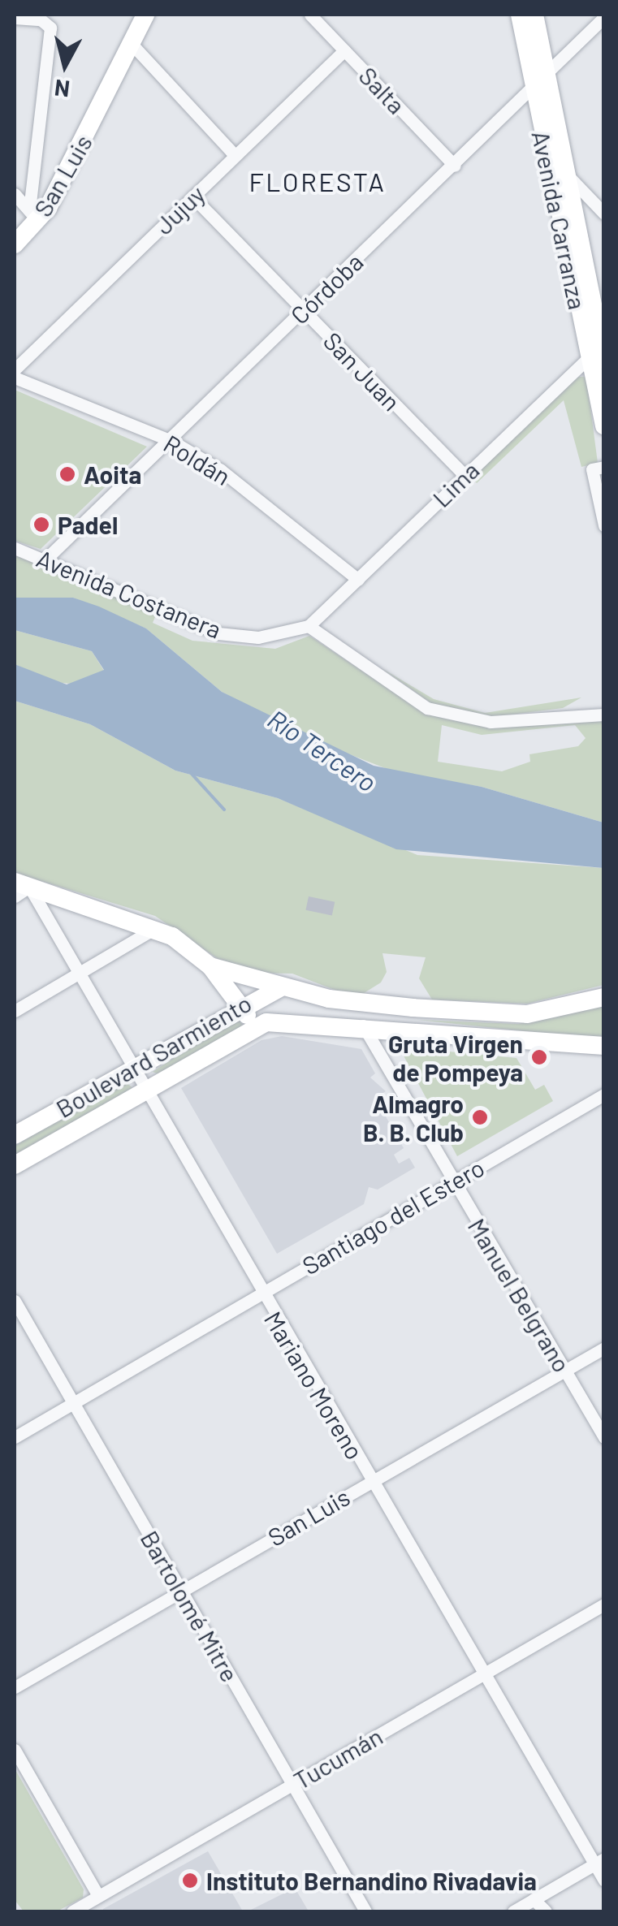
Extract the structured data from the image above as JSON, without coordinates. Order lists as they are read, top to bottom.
{
  "streets": {
    "main road": ["San Luis", "Avenida Carranza", "Boulevard Sarmiento"],
    "street": [
      "Salta",
      "Jujuy",
      "Córdoba",
      "San Juan",
      "Roldán",
      "Lima",
      "Avenida Costanera",
      "Santiago del Estero",
      "Manuel Belgrano",
      "Mariano Moreno",
      "Bartolomé Mitre",
      "Tucumán"
    ]
  },
  "crossings": [
    ["Salta", "Jujuy"],
    ["Salta", "Córdoba"],
    ["San Luis", "Manuel Belgrano"],
    ["San Luis", "Mariano Moreno"],
    ["San Luis", "Bartolomé Mitre"],
    ["Jujuy", "San Juan"],
    ["Avenida Carranza", "Córdoba"],
    ["Avenida Carranza", "Lima"],
    ["Córdoba", "San Juan"],
    ["Córdoba", "Roldán"],
    ["Córdoba", "Avenida Costanera"],
    ["San Juan", "Lima"],
    ["Roldán", "Lima"],
    ["Lima", "Avenida Costanera"],
    ["Boulevard Sarmiento", "Mariano Moreno"],
    ["Santiago del Estero", "Manuel Belgrano"],
    ["Santiago del Estero", "Mariano Moreno"],
    ["Santiago del Estero", "Bartolomé Mitre"],
    ["Mariano Moreno", "Tucumán"],
    ["Bartolomé Mitre", "Tucumán"]
  ],
  "districts": ["FLORESTA"],
  "water": ["Río Tercero"],
  "places": [
    "Aoita",
    "Padel",
    "Gruta Virgen de Pompeya",
    "Almagro B. B. Club",
    "Instituto Bernandino Rivadavia"
  ],
  "north": "bottom"
}
